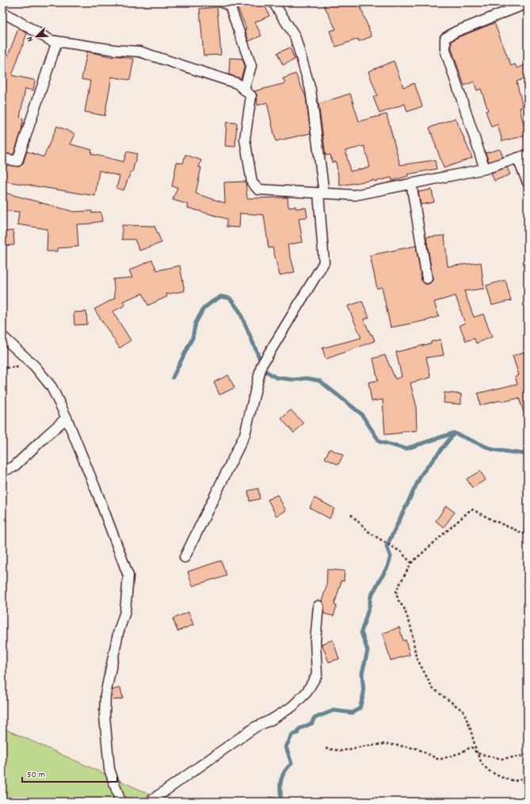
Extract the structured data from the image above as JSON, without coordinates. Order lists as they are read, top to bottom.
{
  "scale_bar": "50 m",
  "north": "bottom left"
}
